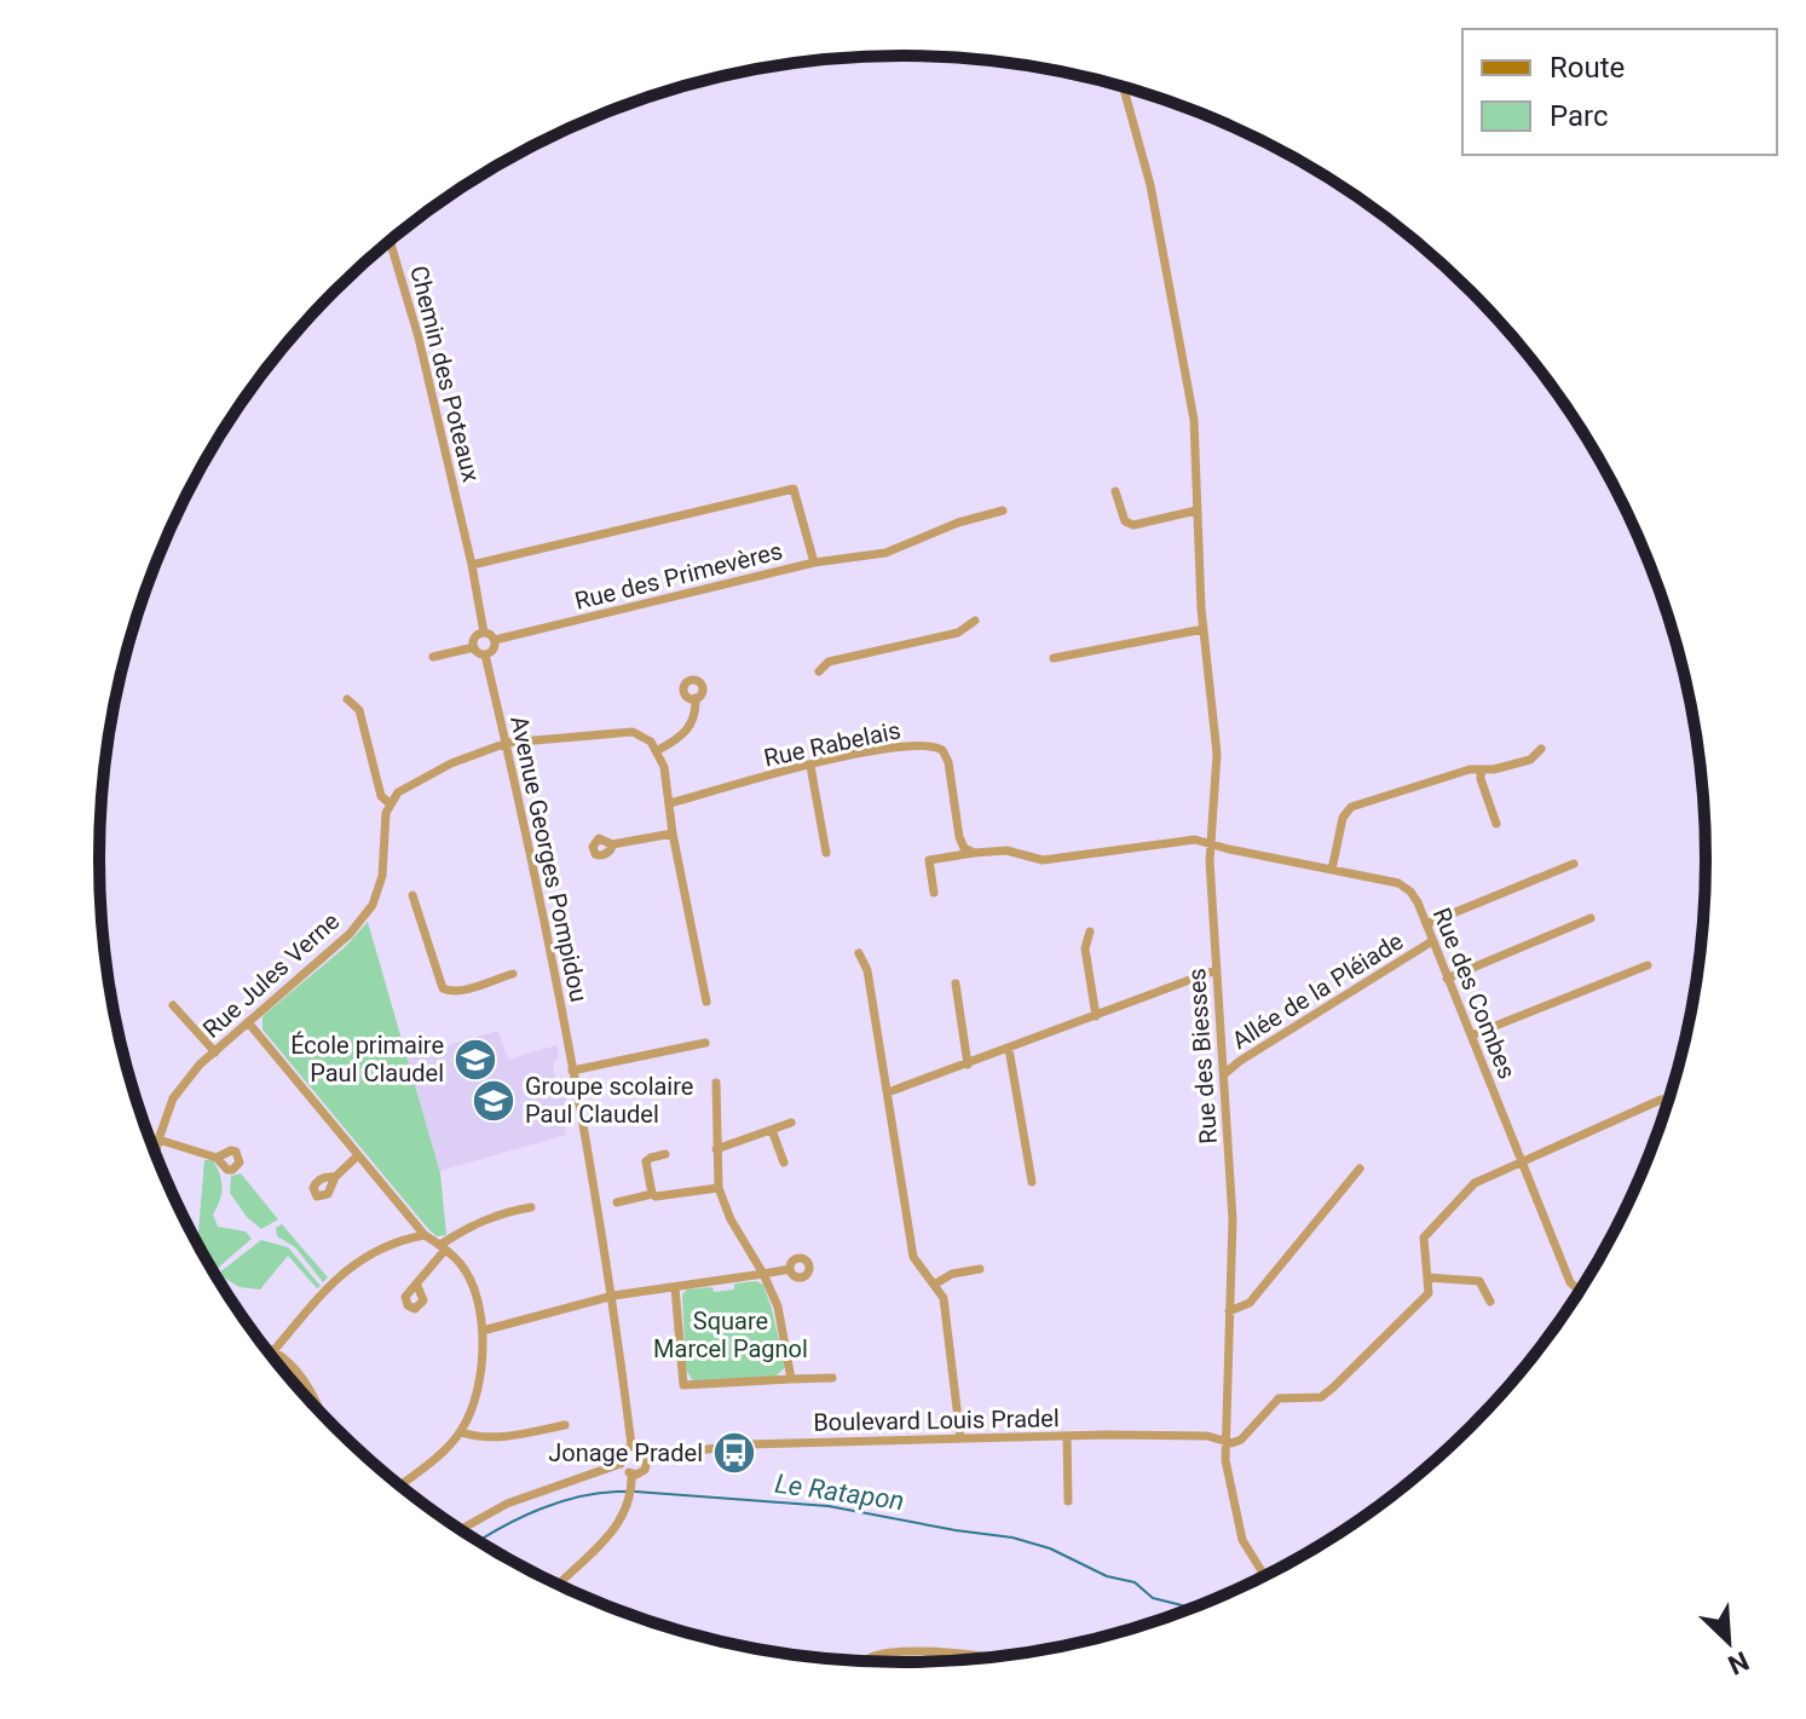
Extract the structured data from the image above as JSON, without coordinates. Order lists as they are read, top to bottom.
{
  "streets": {
    "street": [
      "Chemin des Poteaux",
      "Rue des Primevères",
      "Rue Rabelais",
      "Avenue Georges Pompidou",
      "Rue Jules Verne",
      "Allée de la Pléiade",
      "Rue des Combes",
      "Rue des Biesses",
      "Boulevard Louis Pradel"
    ]
  },
  "crossings": [
    ["Chemin des Poteaux", "Rue des Primevères"],
    ["Rue des Primevères", "Avenue Georges Pompidou"],
    ["Avenue Georges Pompidou", "Boulevard Louis Pradel"],
    ["Allée de la Pléiade", "Rue des Combes"],
    ["Allée de la Pléiade", "Rue des Biesses"],
    ["Rue des Combes", "Rue des Biesses"],
    ["Rue des Biesses", "Boulevard Louis Pradel"]
  ],
  "water": ["Le Ratapon"],
  "parks": ["Square Marcel Pagnol"],
  "places": {
    "school or university": ["École primaire Paul Claudel", "Groupe scolaire Paul Claudel"],
    "bus stop": ["Jonage Pradel"]
  },
  "legend": ["Route", "Parc"],
  "north": "bottom right"
}
